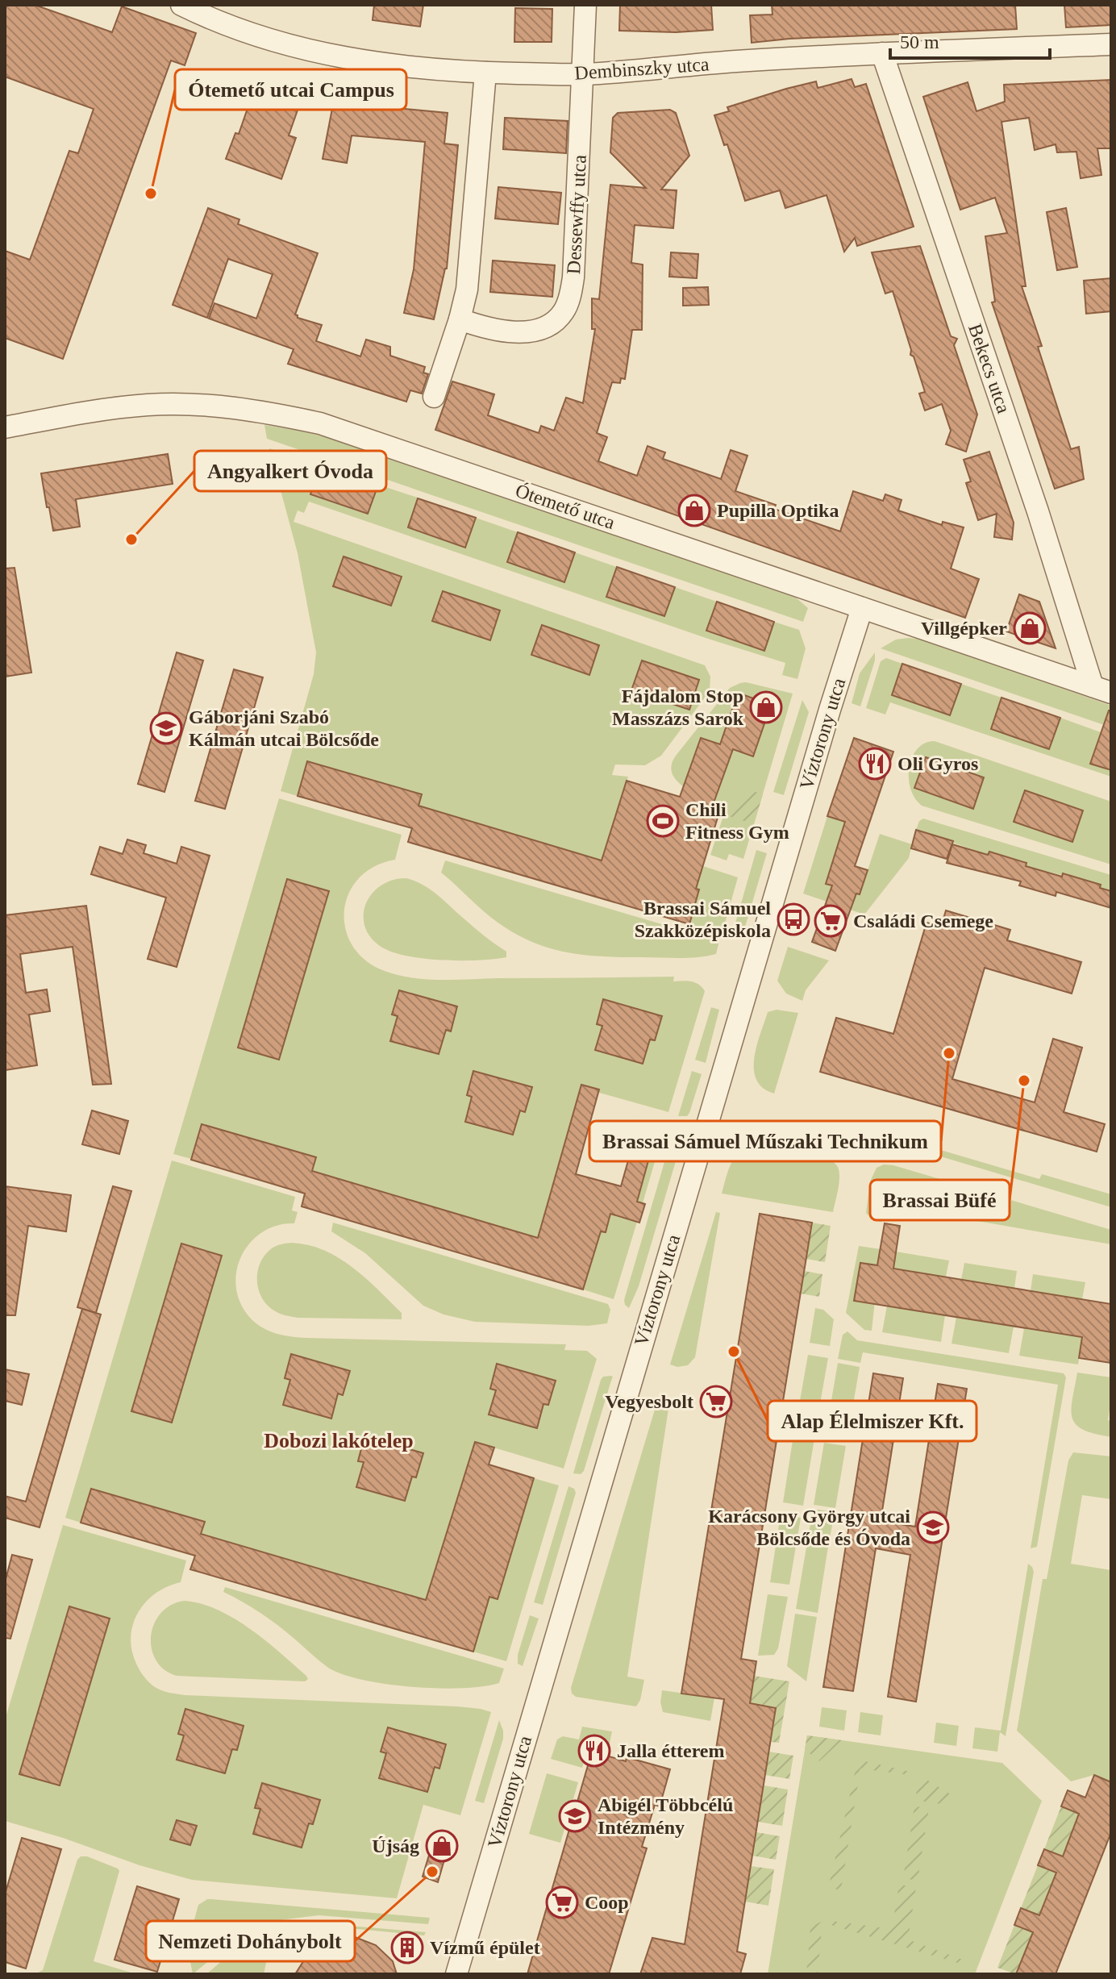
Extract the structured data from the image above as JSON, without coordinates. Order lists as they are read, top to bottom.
{
  "streets": {
    "street": [
      "Dembinszky utca",
      "Dessewffy utca",
      "Bekecs utca",
      "Ótemető utca",
      "Víztorony utca"
    ]
  },
  "crossings": [
    ["Dembinszky utca", "Dessewffy utca"],
    ["Dembinszky utca", "Bekecs utca"],
    ["Bekecs utca", "Ótemető utca"],
    ["Ótemető utca", "Víztorony utca"]
  ],
  "districts": ["Dobozi lakótelep"],
  "places": {
    "other": [
      "Ótemető utcai Campus",
      "Angyalkert Óvoda",
      "Brassai Sámuel Műszaki Technikum",
      "Brassai Büfé",
      "Alap Élelmiszer Kft.",
      "Nemzeti Dohánybolt"
    ],
    "shop": [
      "Pupilla Optika",
      "Villgépker",
      "Fájdalom Stop Masszázs Sarok",
      "Újság"
    ],
    "school or university": ["Gáborjáni Szabó Kálmán utcai Bölcsőde", "Karácsony György utcai Bölcsőde és Óvoda", "Abigél Többcélú Intézmény"],
    "restaurant": ["Oli Gyros", "Jalla étterem"],
    "sports": ["Chili Fitness Gym"],
    "bus stop": ["Brassai Sámuel Szakközépiskola"],
    "supermarket": ["Családi Csemege", "Vegyesbolt", "Coop"],
    "building": ["Vízmű épület"]
  },
  "scale_bar": "50 m"
}
